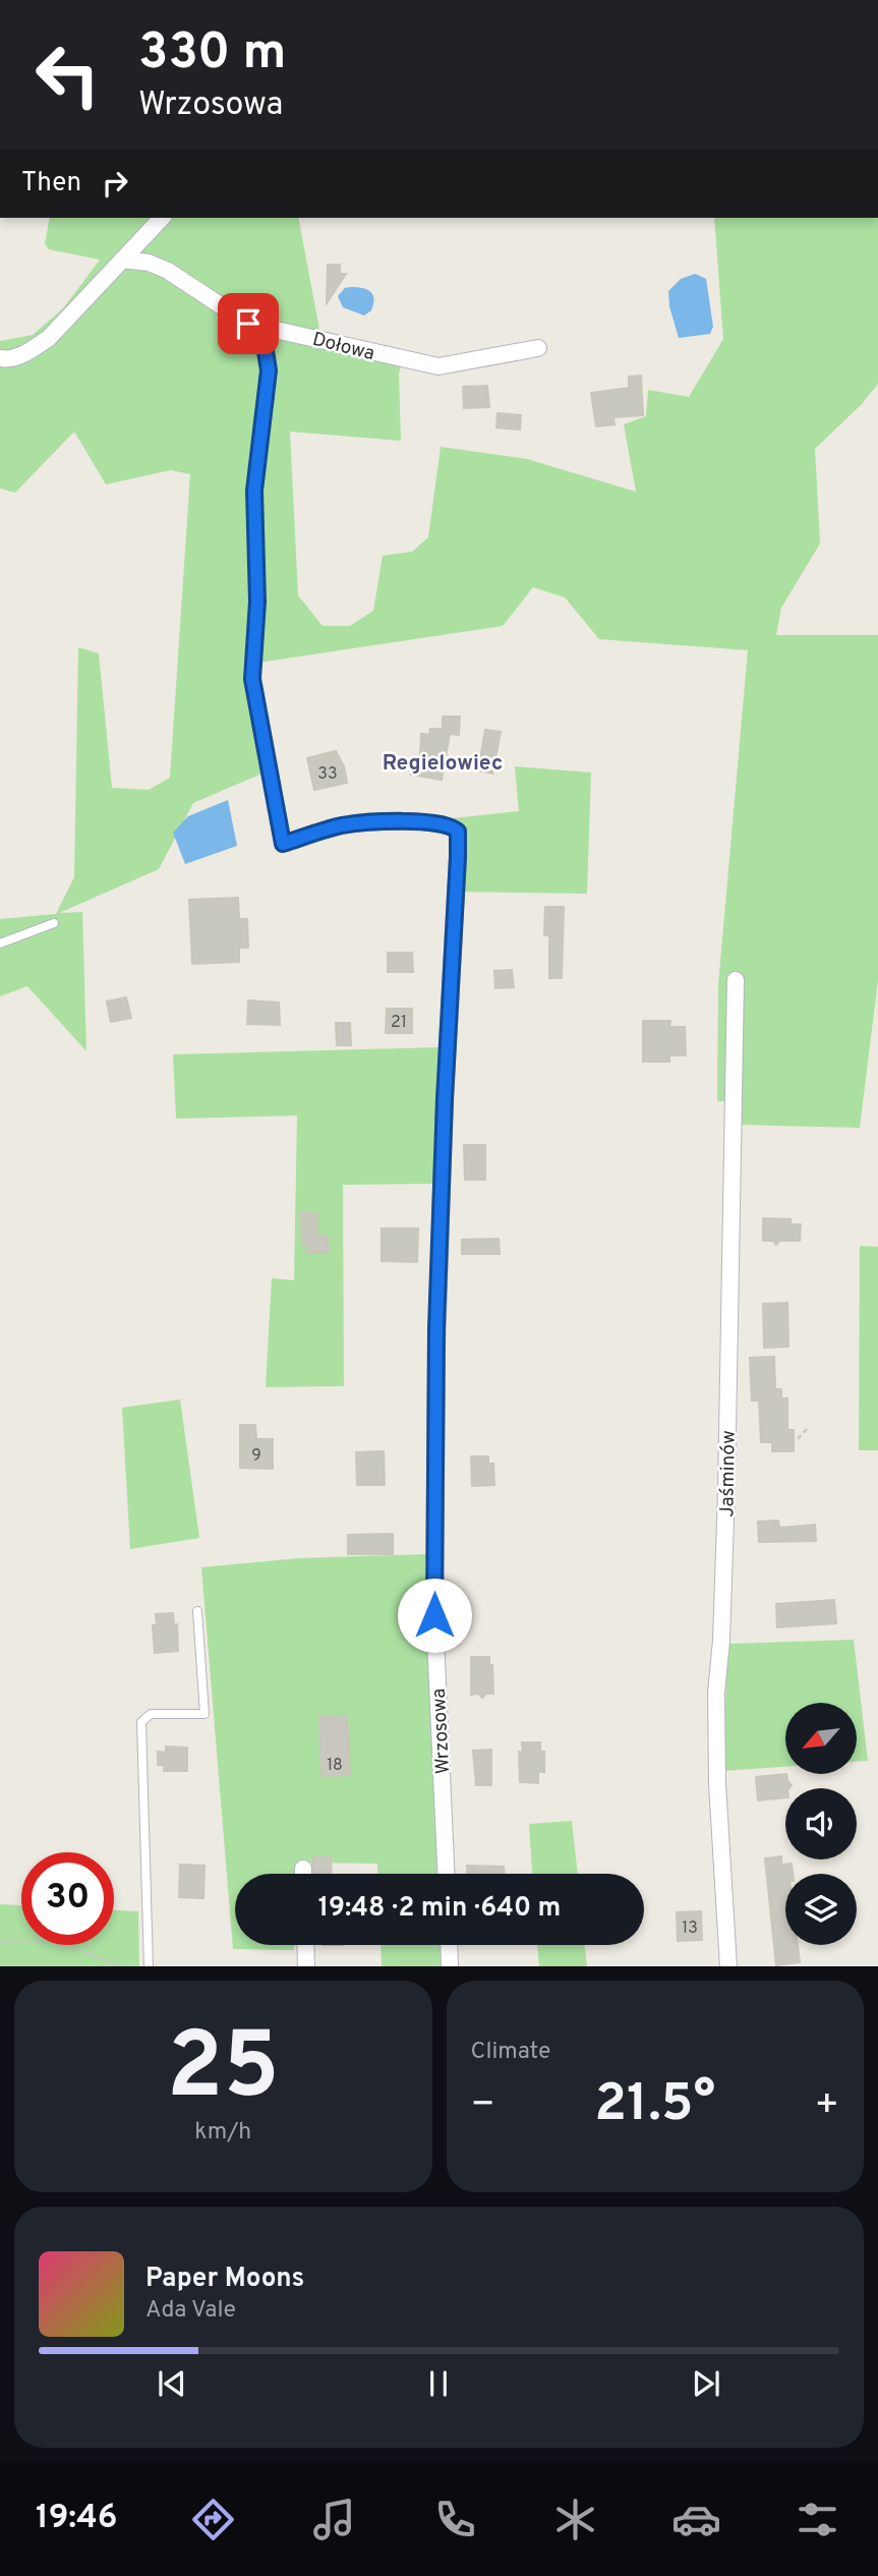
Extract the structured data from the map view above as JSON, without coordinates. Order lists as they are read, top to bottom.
{
  "streets": {
    "street": ["Dołowa", "Jaśminów", "Wrzosowa"]
  },
  "crossings": [
    ["Dołowa", "Wrzosowa"]
  ],
  "districts": ["Regielowiec"],
  "house_numbers": [
    "33",
    "21",
    "9",
    "18",
    "13"
  ],
  "north": "bottom left",
  "page": {
    "turn": ["330 m", "Wrzosowa"],
    "then": "Then",
    "limit": "30",
    "trip": "19:48 · 2 min · 640 m",
    "tile": [
      ["25", "km/h"],
      "Climate"
    ],
    "heat": ["−", "21.5°", "+"],
    "song": ["Paper Moons", "Ada Vale"],
    "tabs": "19:46"
  }
}
